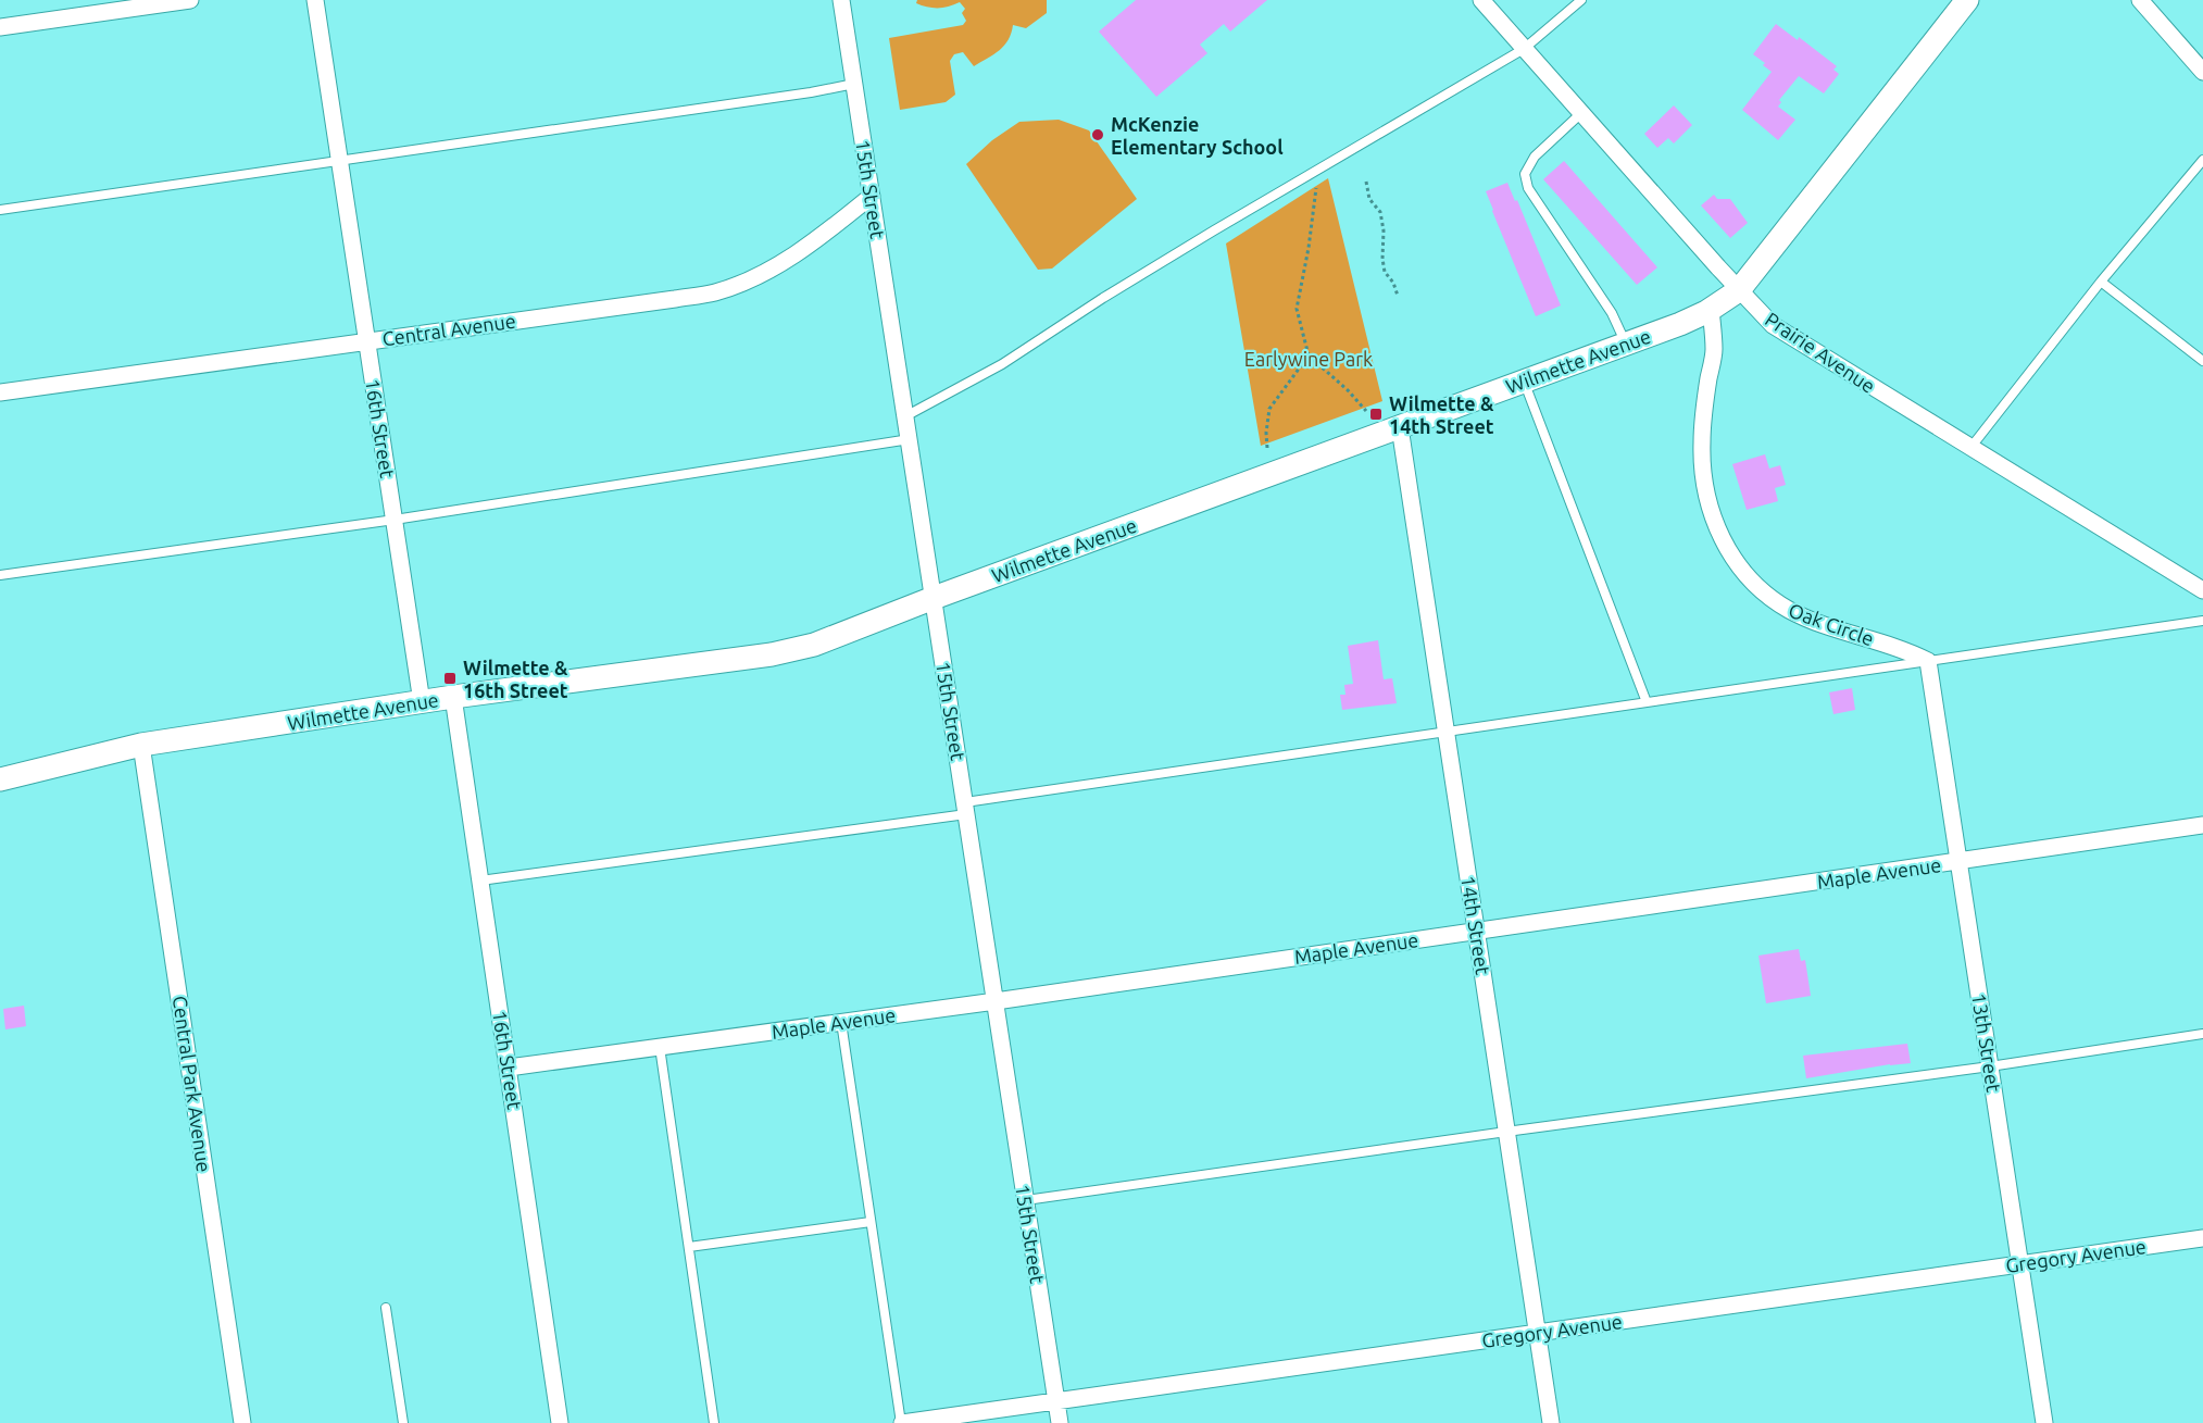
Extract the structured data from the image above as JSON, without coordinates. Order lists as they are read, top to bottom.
{
  "streets": {
    "street": [
      "15th Street",
      "Central Avenue",
      "Prairie Avenue",
      "Wilmette Avenue",
      "16th Street",
      "Oak Circle",
      "Maple Avenue",
      "14th Street",
      "13th Street",
      "Central Park Avenue",
      "Gregory Avenue"
    ]
  },
  "crossings": [
    ["15th Street", "Central Avenue"],
    ["15th Street", "Wilmette Avenue"],
    ["15th Street", "Maple Avenue"],
    ["15th Street", "Gregory Avenue"],
    ["Central Avenue", "16th Street"],
    ["Prairie Avenue", "Wilmette Avenue"],
    ["Wilmette Avenue", "16th Street"],
    ["Wilmette Avenue", "Oak Circle"],
    ["Wilmette Avenue", "14th Street"],
    ["Wilmette Avenue", "Central Park Avenue"],
    ["16th Street", "Maple Avenue"],
    ["Oak Circle", "13th Street"],
    ["Maple Avenue", "14th Street"],
    ["Maple Avenue", "13th Street"],
    ["14th Street", "Gregory Avenue"],
    ["13th Street", "Gregory Avenue"]
  ],
  "parks": ["Earlywine Park"],
  "places": {
    "other": ["McKenzie Elementary School"],
    "transit": ["Wilmette & 14th Street", "Wilmette & 16th Street"]
  }
}
